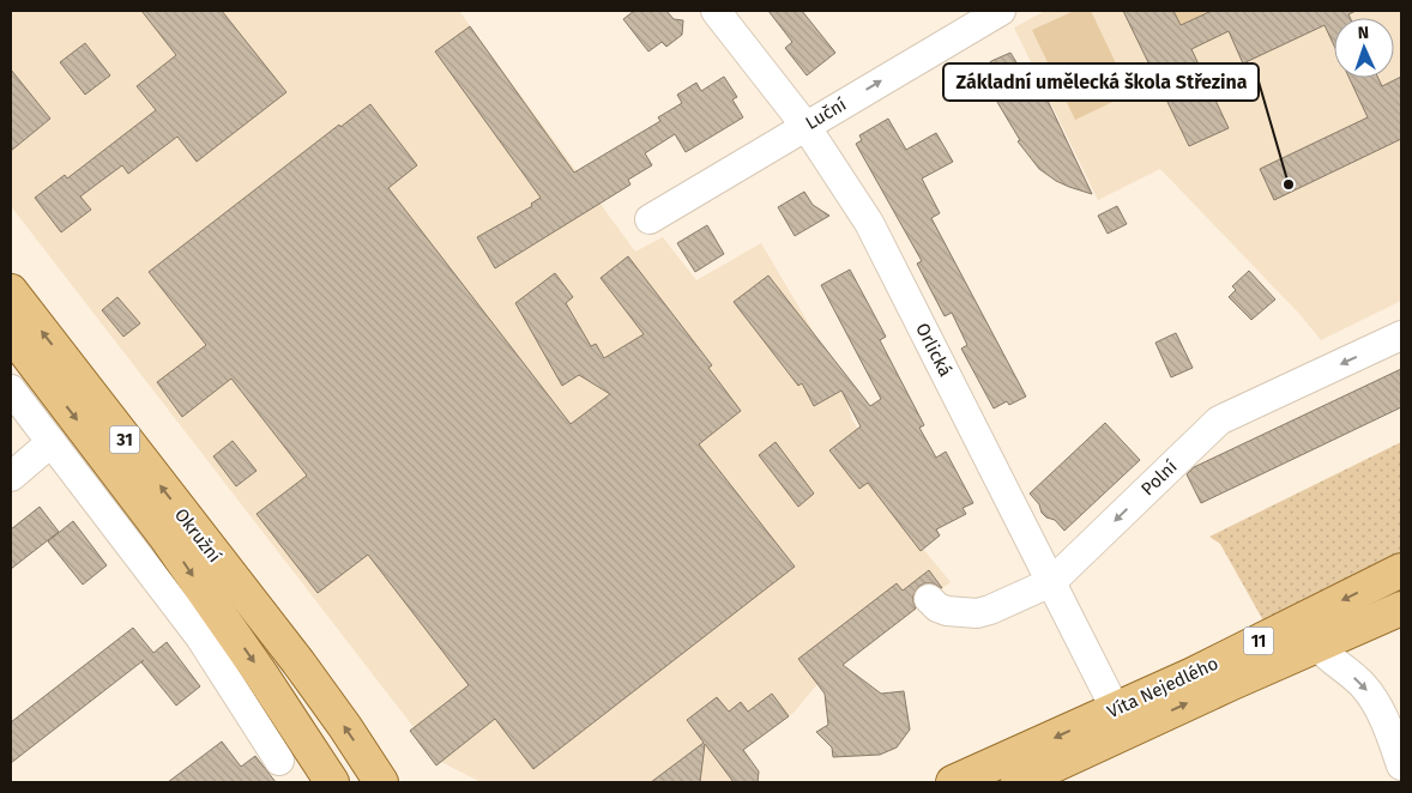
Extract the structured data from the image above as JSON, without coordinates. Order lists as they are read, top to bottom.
{
  "streets": {
    "main road": [
      "31",
      "Okružní",
      "11",
      "Víta Nejedlého"
    ],
    "street": ["Luční", "Orlická", "Polní"]
  },
  "crossings": [
    ["Luční", "Orlická"],
    ["Orlická", "Polní"],
    ["Orlická", "Víta Nejedlého"]
  ],
  "one_way": ["Luční", "Polní"],
  "places": ["Základní umělecká škola Střezina"],
  "north": "top"
}
